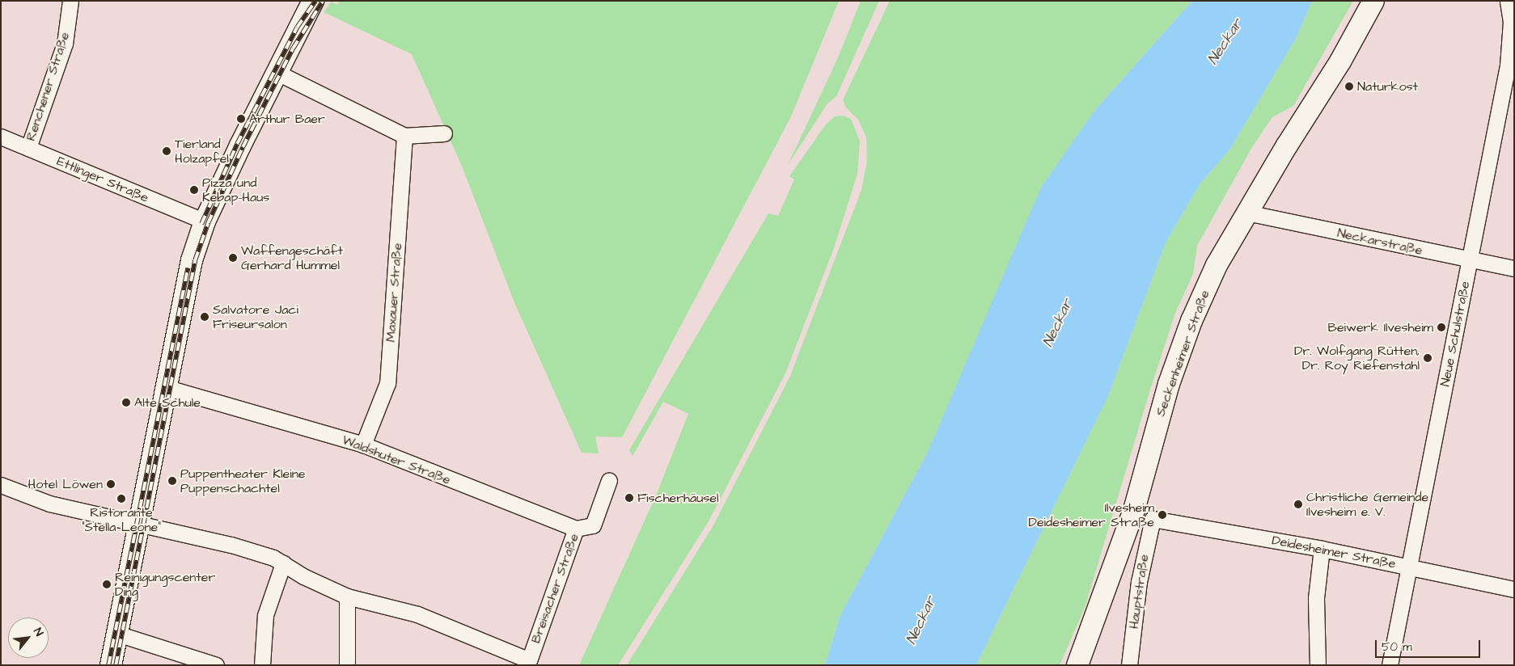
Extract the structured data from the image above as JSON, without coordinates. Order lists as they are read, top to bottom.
{
  "streets": {
    "main road": ["Seckenheimer Straße"],
    "street": [
      "Renchener Straße",
      "Ettlinger Straße",
      "Neckarstraße",
      "Maxauer Straße",
      "Neue Schulstraße",
      "Waldshuter Straße",
      "Deidesheimer Straße",
      "Breisacher Straße",
      "Hauptstraße"
    ]
  },
  "crossings": [
    ["Renchener Straße", "Ettlinger Straße"],
    ["Neckarstraße", "Neue Schulstraße"],
    ["Neckarstraße", "Seckenheimer Straße"],
    ["Maxauer Straße", "Waldshuter Straße"],
    ["Neue Schulstraße", "Deidesheimer Straße"],
    ["Waldshuter Straße", "Breisacher Straße"],
    ["Deidesheimer Straße", "Hauptstraße"]
  ],
  "water": ["Neckar"],
  "places": [
    "Naturkost",
    "Arthur Baer",
    "Tierland Holzapfel",
    "Pizza und Kebap-Haus",
    "Waffengeschäft Gerhard Hummel",
    "Salvatore Jaci Friseursalon",
    "Beiwerk Ilvesheim",
    "Dr. Wolfgang Rütten, Dr. Roy Riefenstahl",
    "Alte Schule",
    "Puppentheater Kleine Puppenschachtel",
    "Hotel Löwen",
    "Fischerhäusel",
    "Ristorante \"Stella Leone\"",
    "Christliche Gemeinde Ilvesheim e. V.",
    "Ilvesheim Deidesheimer Straße",
    "Reinigungscenter Ding"
  ],
  "scale_bar": "50 m",
  "north": "top right"
}
